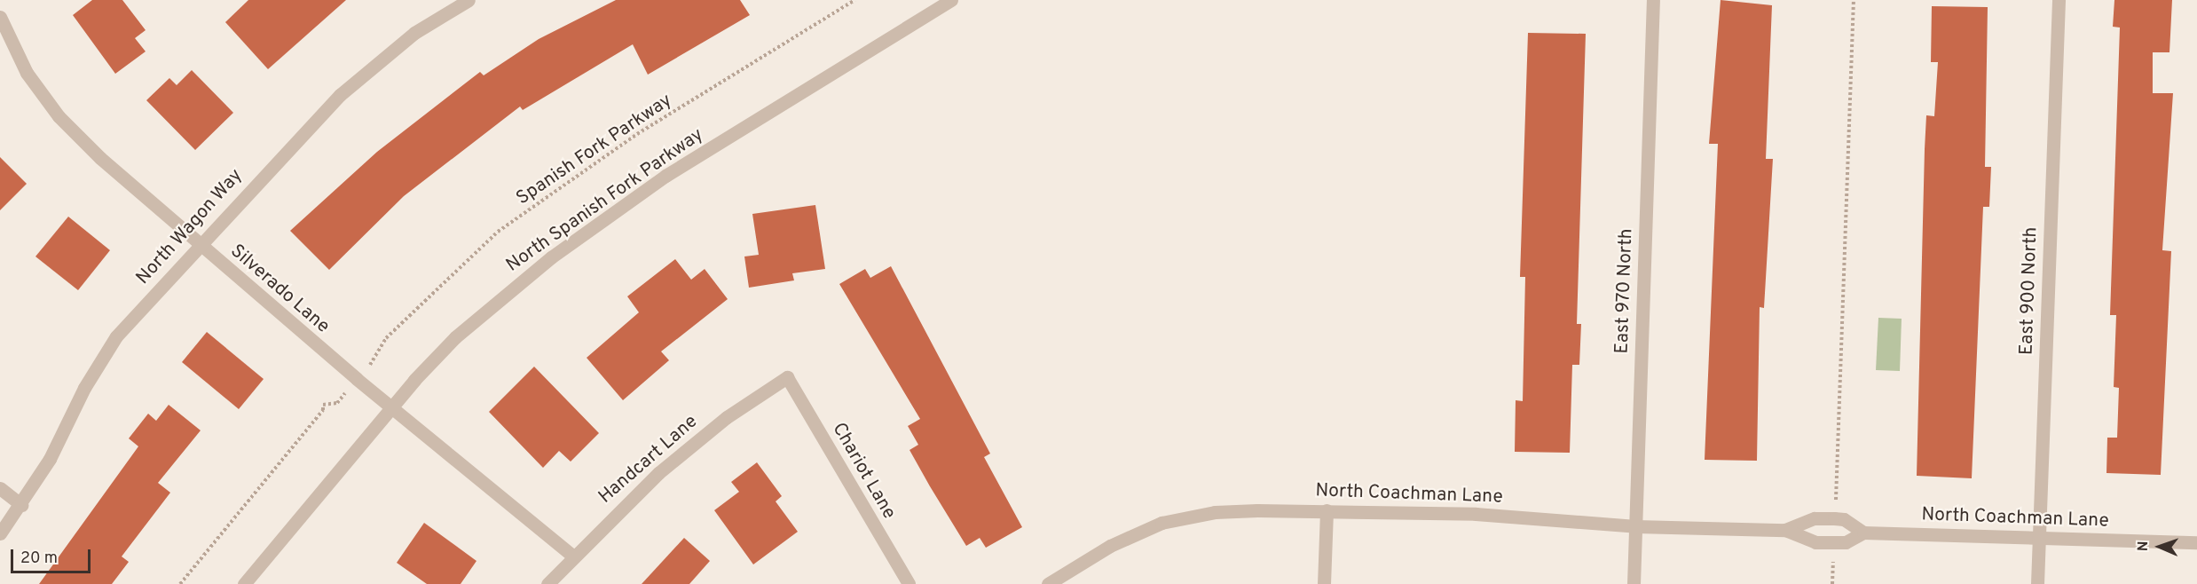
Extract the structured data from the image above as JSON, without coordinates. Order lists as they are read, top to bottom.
{
  "streets": {
    "street": [
      "North Spanish Fork Parkway",
      "North Wagon Way",
      "Silverado Lane",
      "East 970 North",
      "East 900 North",
      "Handcart Lane",
      "Chariot Lane",
      "North Coachman Lane"
    ],
    "path": ["Spanish Fork Parkway"]
  },
  "crossings": [
    ["North Spanish Fork Parkway", "Silverado Lane"],
    ["North Wagon Way", "Silverado Lane"],
    ["Silverado Lane", "Handcart Lane"],
    ["East 970 North", "North Coachman Lane"],
    ["East 900 North", "North Coachman Lane"],
    ["Handcart Lane", "Chariot Lane"]
  ],
  "scale_bar": "20 m",
  "north": "left"
}
